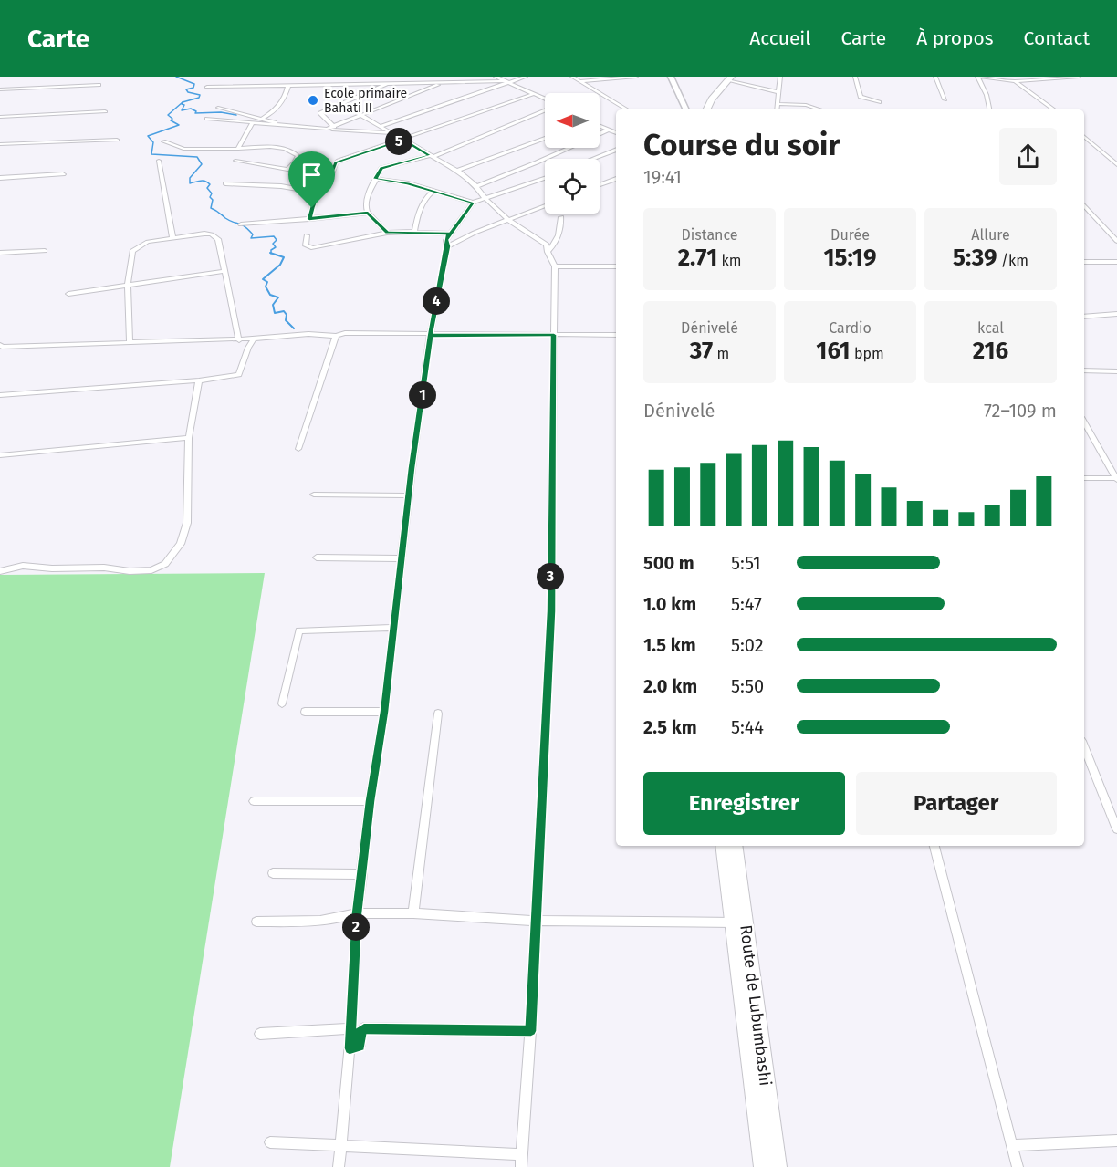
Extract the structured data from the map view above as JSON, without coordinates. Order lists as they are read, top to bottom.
{
  "streets": {
    "highway": ["Route de Lubumbashi"]
  },
  "places": ["Ecole primaire Bahati II"],
  "north": "left",
  "page": {
    "header": "Carte",
    "nav": [
      "Accueil",
      "Carte",
      "À propos",
      "Contact"
    ],
    "heading": ["Course du soir", "19:41"],
    "pins": [
      "5",
      "4",
      "1",
      "3",
      "2"
    ],
    "stats": [
      ["Distance", "2.71 km"],
      ["Durée", "15:19"],
      ["Allure", "5:39 /km"],
      ["Dénivelé", "37 m"],
      ["Cardio", "161 bpm"],
      ["kcal", "216"]
    ],
    "chart": ["Dénivelé", "72–109 m"],
    "list": [
      {
        "name": "500 m",
        "note": "5:51"
      },
      {
        "name": "1.0 km",
        "note": "5:47"
      },
      {
        "name": "1.5 km",
        "note": "5:02"
      },
      {
        "name": "2.0 km",
        "note": "5:50"
      },
      {
        "name": "2.5 km",
        "note": "5:44"
      }
    ],
    "buttons": ["Enregistrer", "Partager"]
  }
}
